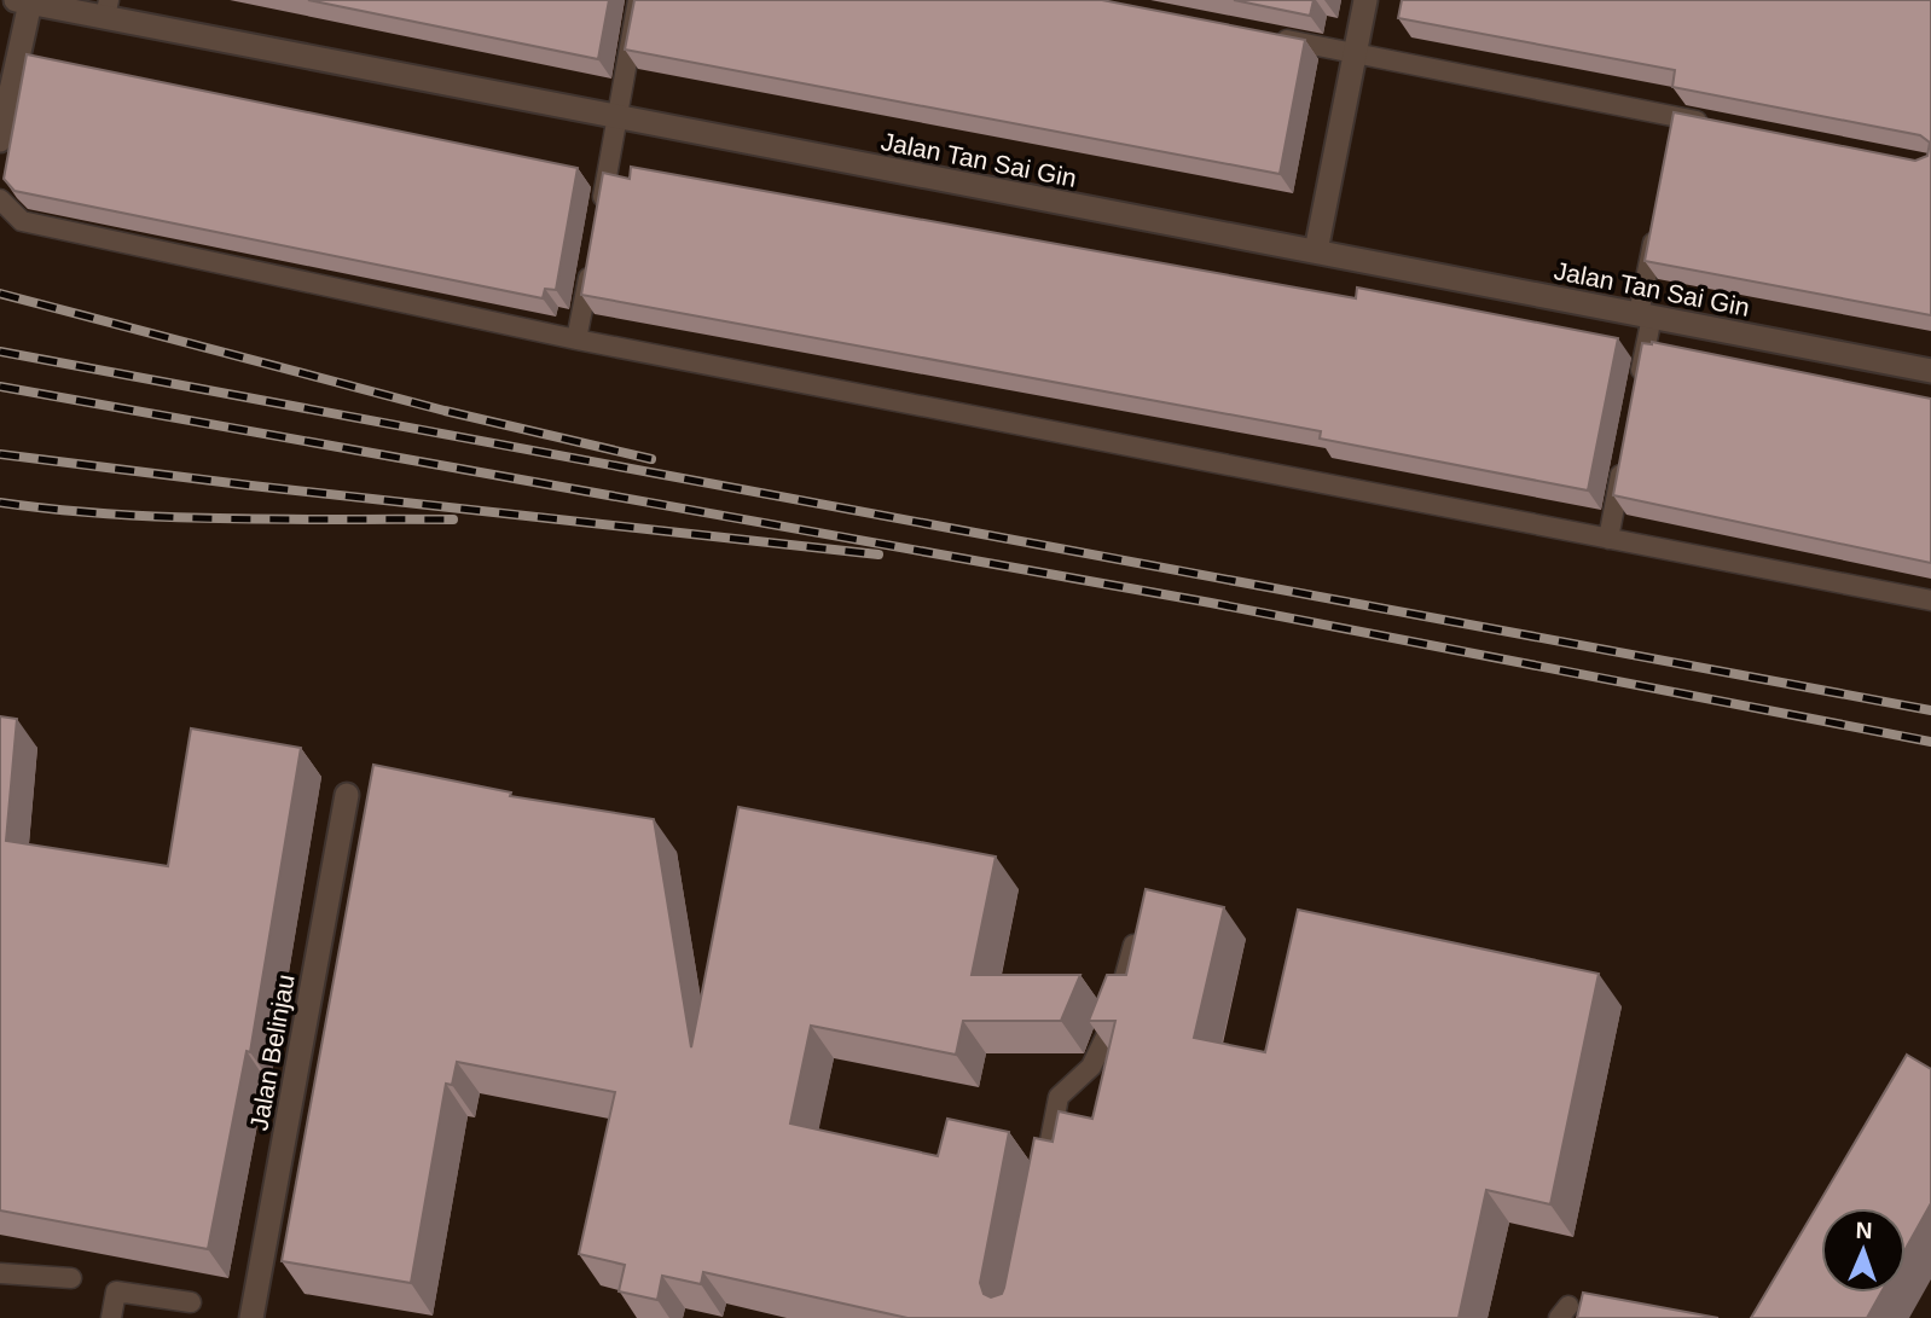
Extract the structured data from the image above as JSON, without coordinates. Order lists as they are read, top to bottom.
{
  "streets": {
    "street": ["Jalan Tan Sai Gin", "Jalan Belinjau"]
  },
  "north": "top"
}
